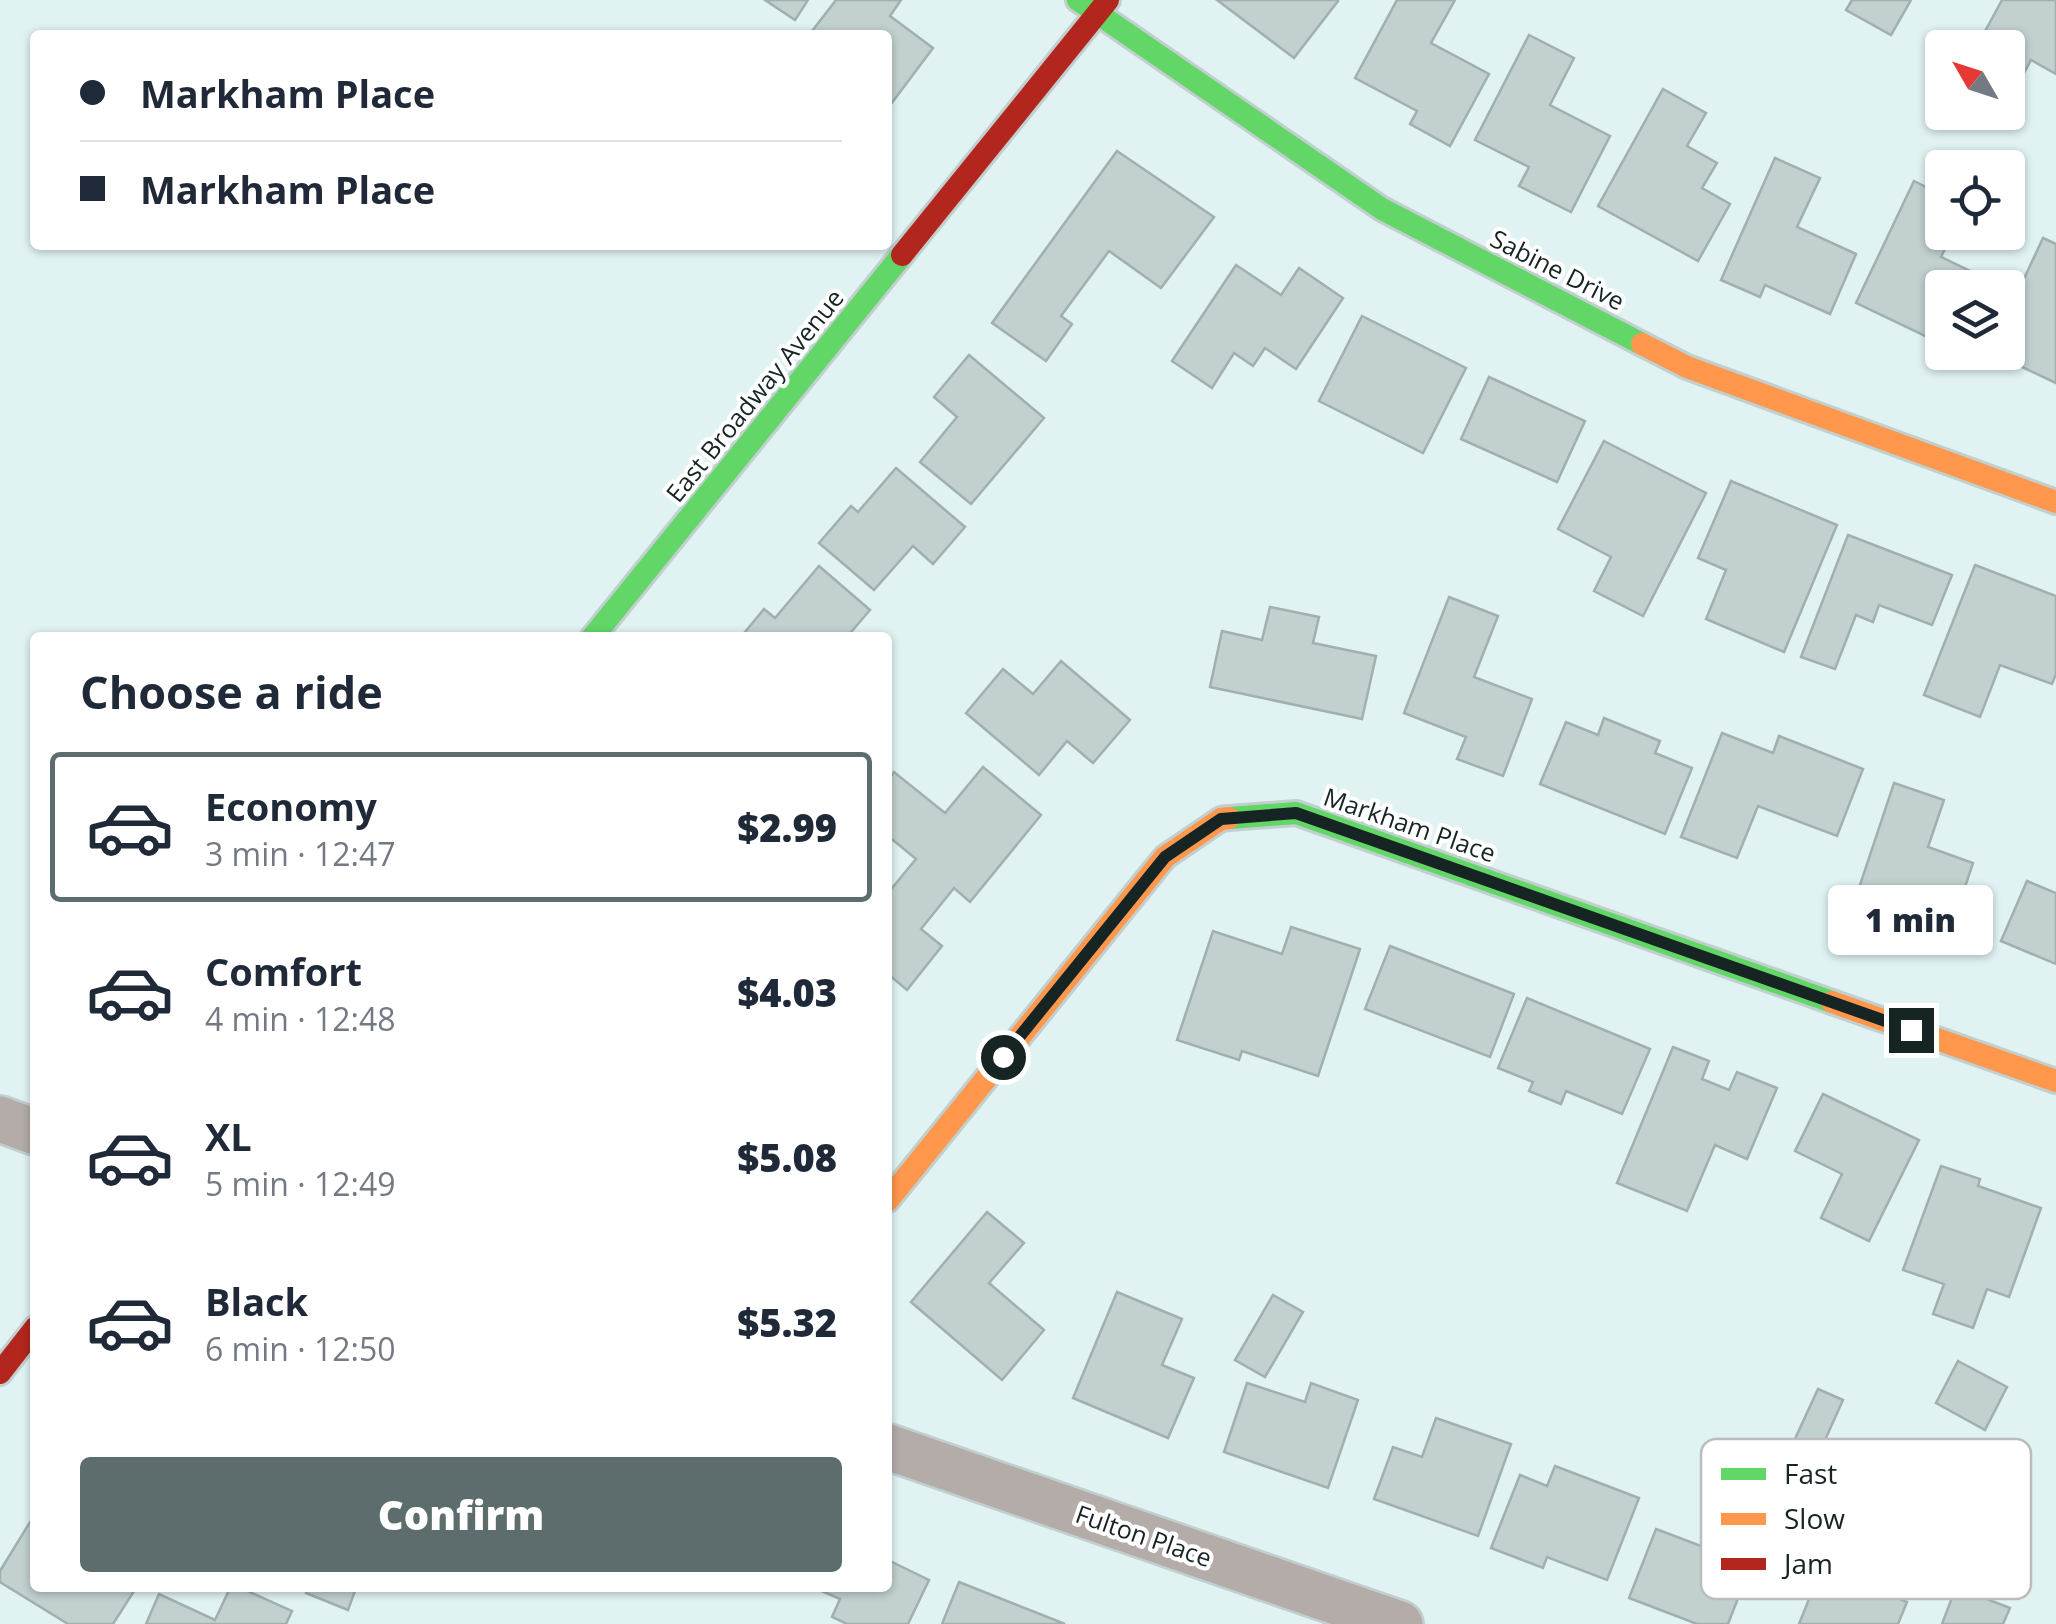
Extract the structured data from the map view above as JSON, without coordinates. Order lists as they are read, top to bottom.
{
  "streets": {
    "street": [
      "Sabine Drive",
      "East Broadway Avenue",
      "Markham Place",
      "Fulton Place"
    ]
  },
  "crossings": [
    ["Sabine Drive", "East Broadway Avenue"]
  ],
  "legend": ["Fast", "Slow", "Jam"],
  "north": "top left",
  "page": {
    "banner": ["Markham Place", "Markham Place"],
    "heading": "Choose a ride",
    "list": [
      {
        "name": "Economy",
        "note": "3 min · 12:47",
        "value": "$2.99"
      },
      {
        "name": "Comfort",
        "note": "4 min · 12:48",
        "value": "$4.03"
      },
      {
        "name": "XL",
        "note": "5 min · 12:49",
        "value": "$5.08"
      },
      {
        "name": "Black",
        "note": "6 min · 12:50",
        "value": "$5.32"
      }
    ],
    "bubble": "1 min",
    "buttons": "Confirm"
  }
}
